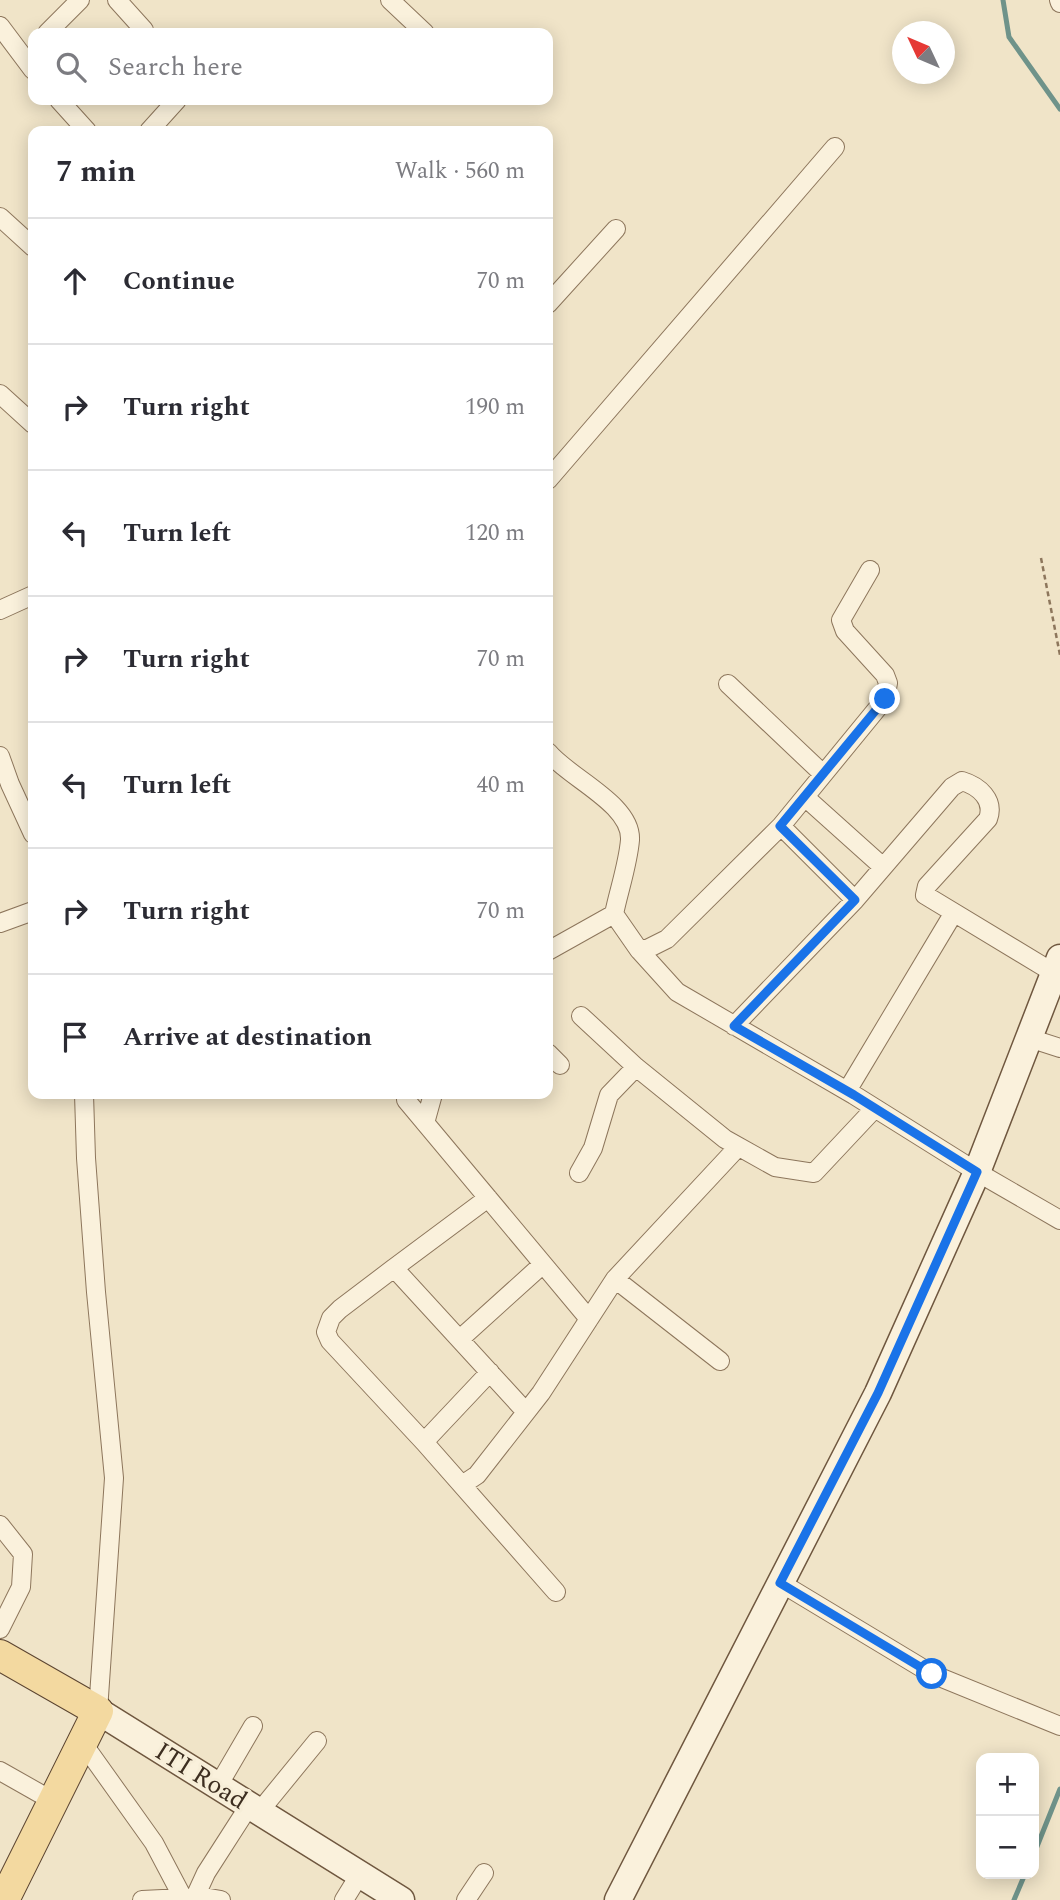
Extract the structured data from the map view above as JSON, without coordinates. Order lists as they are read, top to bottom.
{
  "streets": {
    "main road": ["ITI Road"]
  },
  "north": "top left",
  "page": {
    "search": "Search here",
    "heading": ["7 min", "Walk · 560 m"],
    "list": [
      ["Continue", "70 m"],
      ["Turn right", "190 m"],
      ["Turn left", "120 m"],
      ["Turn right", "70 m"],
      ["Turn left", "40 m"],
      ["Turn right", "70 m"],
      "Arrive at destination"
    ],
    "map_buttons": ["+", "−"]
  }
}
